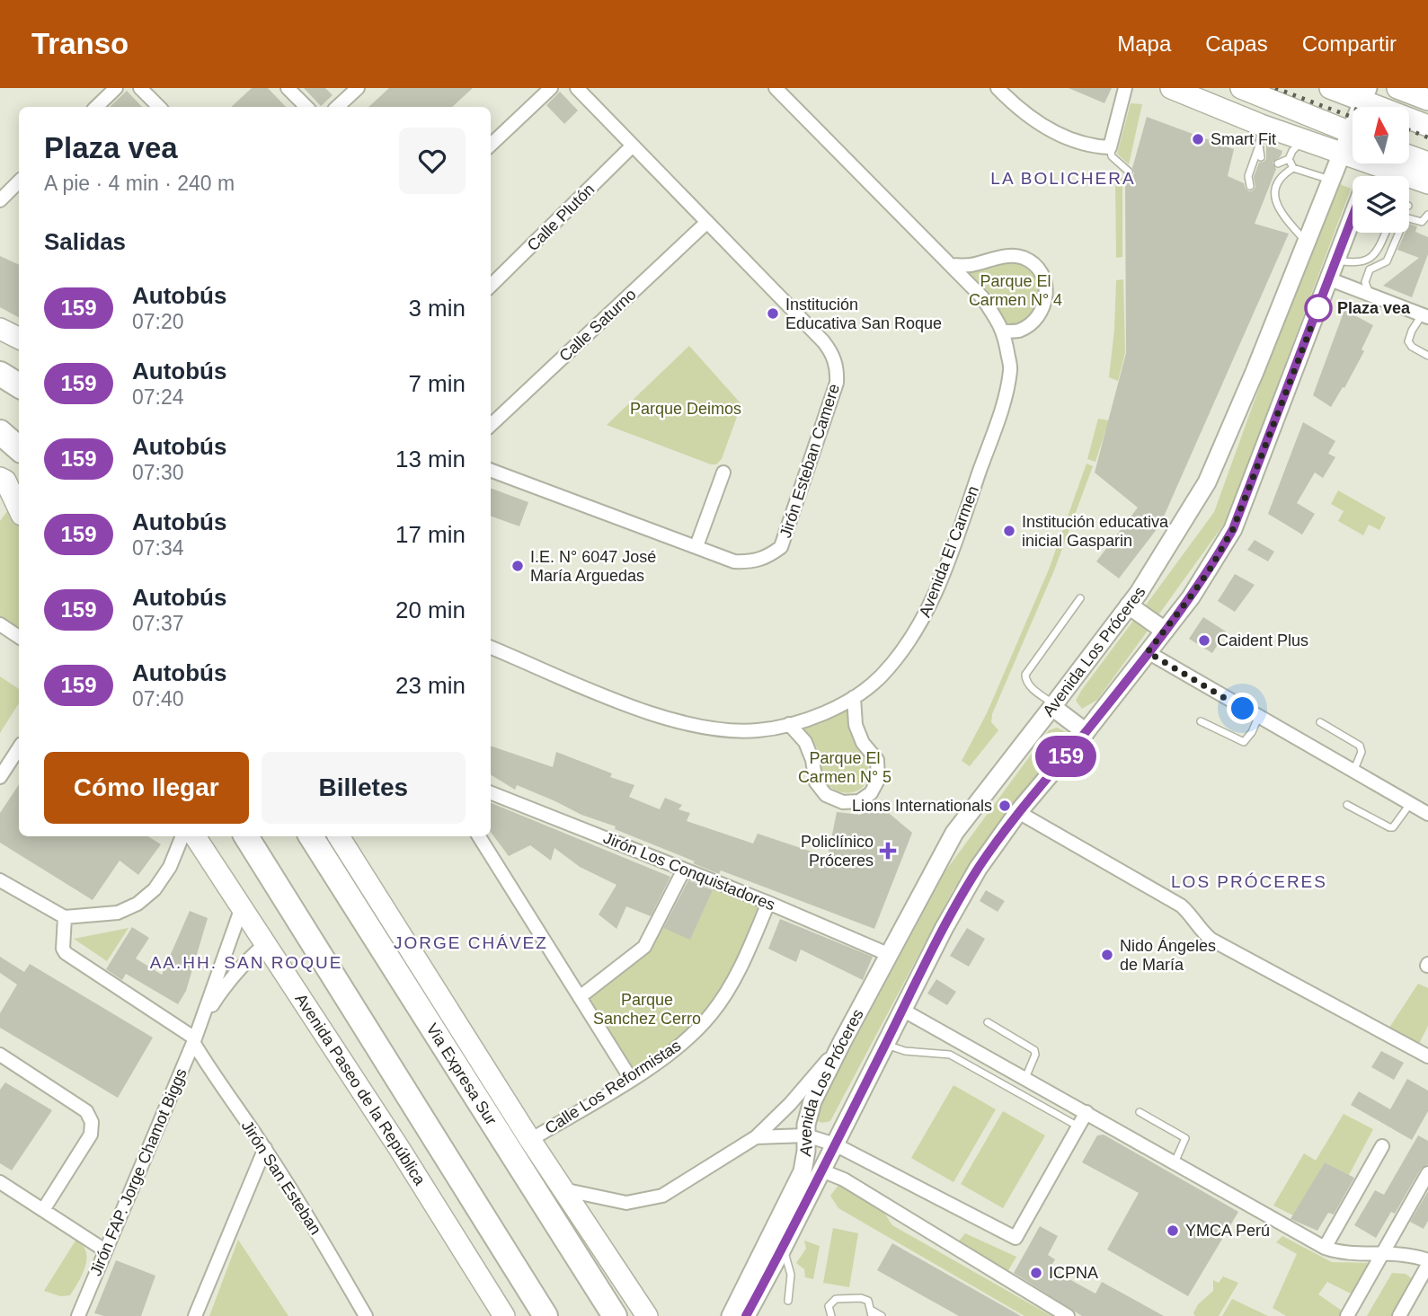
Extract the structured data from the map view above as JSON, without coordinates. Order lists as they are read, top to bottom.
{
  "streets": {
    "highway": ["Via Expresa Sur"],
    "main road": ["Avenida Los Próceres", "Avenida Paseo de la República"],
    "street": [
      "Calle Plutón",
      "Calle Saturno",
      "Jirón Esteban Camere",
      "Avenida El Carmen",
      "Jirón Los Conquistadores",
      "Calle Los Reformistas",
      "Jirón FAP. Jorge Chamot Biggs",
      "Jirón San Esteban"
    ]
  },
  "crossings": [
    ["Calle Plutón", "Jirón Esteban Camere"],
    ["Calle Saturno", "Jirón Esteban Camere"],
    ["Avenida Los Próceres", "Jirón Los Conquistadores"],
    ["Jirón Los Conquistadores", "Calle Los Reformistas"],
    ["Avenida Paseo de la República", "Jirón FAP. Jorge Chamot Biggs"],
    ["Jirón FAP. Jorge Chamot Biggs", "Jirón San Esteban"]
  ],
  "districts": [
    "LA BOLICHERA",
    "LOS PRÓCERES",
    "JORGE CHÁVEZ",
    "AA.HH. SAN ROQUE"
  ],
  "parks": [
    "Parque El Carmen N° 4",
    "Parque Deimos",
    "Parque El Carmen N° 5",
    "Parque Sanchez Cerro"
  ],
  "places": {
    "other": [
      "Smart Fit",
      "Plaza vea",
      "Institución Educativa San Roque",
      "Institución educativa inicial Gasparin",
      "I.E. N° 6047 José María Arguedas",
      "Caident Plus",
      "Lions Internationals",
      "Nido Ángeles de María",
      "YMCA Perú",
      "ICPNA"
    ],
    "health": ["Policlínico Próceres"]
  },
  "lines": ["bus line 159"],
  "north": "top",
  "page": {
    "header": "Transo",
    "nav": ["Mapa", "Capas", "Compartir"],
    "on_map": "159",
    "heading": [
      ["Plaza vea", "A pie · 4 min · 240 m"],
      "Salidas"
    ],
    "list": [
      {
        "mark": "159",
        "name": "Autobús",
        "note": "07:20",
        "value": "3 min"
      },
      {
        "mark": "159",
        "name": "Autobús",
        "note": "07:24",
        "value": "7 min"
      },
      {
        "mark": "159",
        "name": "Autobús",
        "note": "07:30",
        "value": "13 min"
      },
      {
        "mark": "159",
        "name": "Autobús",
        "note": "07:34",
        "value": "17 min"
      },
      {
        "mark": "159",
        "name": "Autobús",
        "note": "07:37",
        "value": "20 min"
      },
      {
        "mark": "159",
        "name": "Autobús",
        "note": "07:40",
        "value": "23 min"
      }
    ],
    "buttons": ["Cómo llegar", "Billetes"]
  }
}
